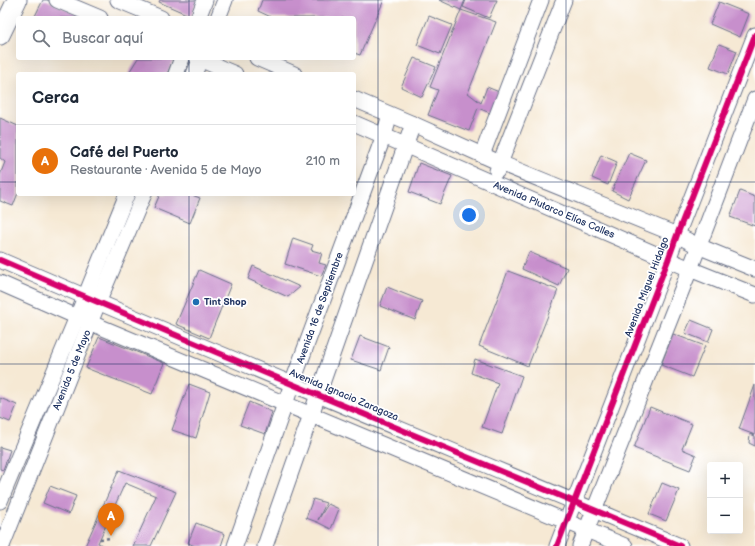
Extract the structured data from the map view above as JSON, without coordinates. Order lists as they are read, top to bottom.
{
  "streets": {
    "street": [
      "Avenida Plutarco Elías Calles",
      "Avenida Miguel Hidalgo",
      "Avenida 16 de Septiembre",
      "Avenida 5 de Mayo",
      "Avenida Ignacio Zaragoza"
    ]
  },
  "crossings": [
    ["Avenida Plutarco Elías Calles", "Avenida Miguel Hidalgo"],
    ["Avenida Plutarco Elías Calles", "Avenida 16 de Septiembre"],
    ["Avenida Miguel Hidalgo", "Avenida Ignacio Zaragoza"],
    ["Avenida 16 de Septiembre", "Avenida Ignacio Zaragoza"],
    ["Avenida 5 de Mayo", "Avenida Ignacio Zaragoza"]
  ],
  "places": ["Tint Shop"],
  "page": {
    "search": "Buscar aquí",
    "heading": "Cerca",
    "list": [
      {
        "mark": "A",
        "name": "Café del Puerto",
        "note": "Restaurante · Avenida 5 de Mayo",
        "value": "210 m"
      }
    ],
    "map_buttons": ["+", "−"],
    "pins": "A"
  }
}
